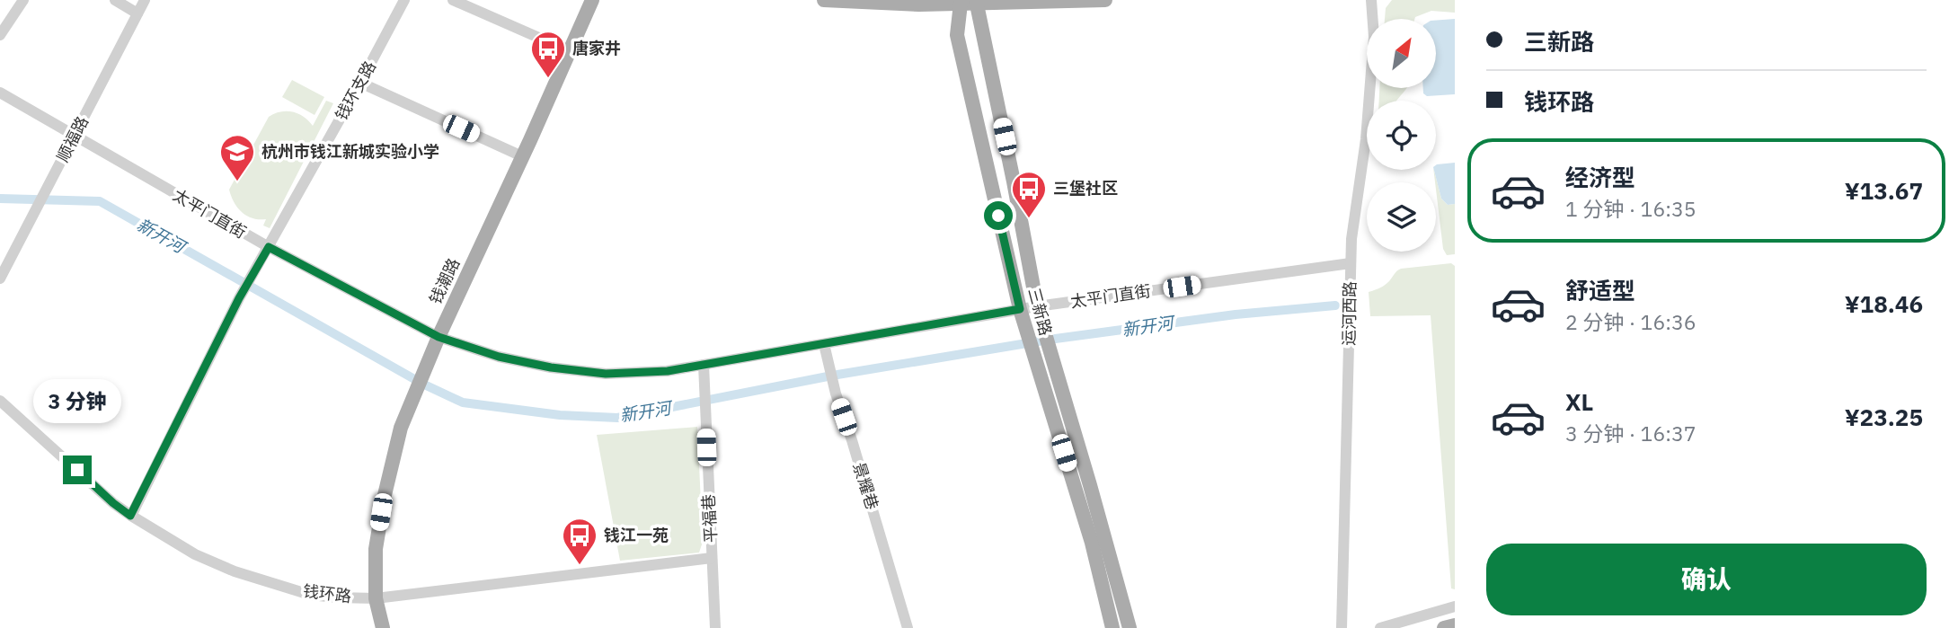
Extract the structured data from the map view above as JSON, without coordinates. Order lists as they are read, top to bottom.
{
  "streets": {
    "main road": ["钱潮路", "三新路"],
    "street": [
      "钱环支路",
      "顺福路",
      "太平门直街",
      "运河西路",
      "景耀巷",
      "平福巷",
      "钱环路"
    ]
  },
  "crossings": [
    ["钱环支路", "太平门直街"],
    ["钱环支路", "钱环路"],
    ["顺福路", "太平门直街"],
    ["太平门直街", "钱潮路"],
    ["太平门直街", "三新路"],
    ["太平门直街", "运河西路"],
    ["太平门直街", "景耀巷"],
    ["太平门直街", "平福巷"],
    ["钱潮路", "钱环路"],
    ["平福巷", "钱环路"]
  ],
  "water": ["新开河"],
  "places": {
    "bus stop": ["唐家井", "三堡社区", "钱江一苑"],
    "school or university": ["杭州市钱江新城实验小学"]
  },
  "north": "top right",
  "page": {
    "banner": ["三新路", "钱环路"],
    "list": [
      {
        "name": "经济型",
        "note": "1 分钟 · 16:35",
        "value": "¥13.67"
      },
      {
        "name": "舒适型",
        "note": "2 分钟 · 16:36",
        "value": "¥18.46"
      },
      {
        "name": "XL",
        "note": "3 分钟 · 16:37",
        "value": "¥23.25"
      }
    ],
    "bubble": "3 分钟",
    "buttons": "确认"
  }
}
